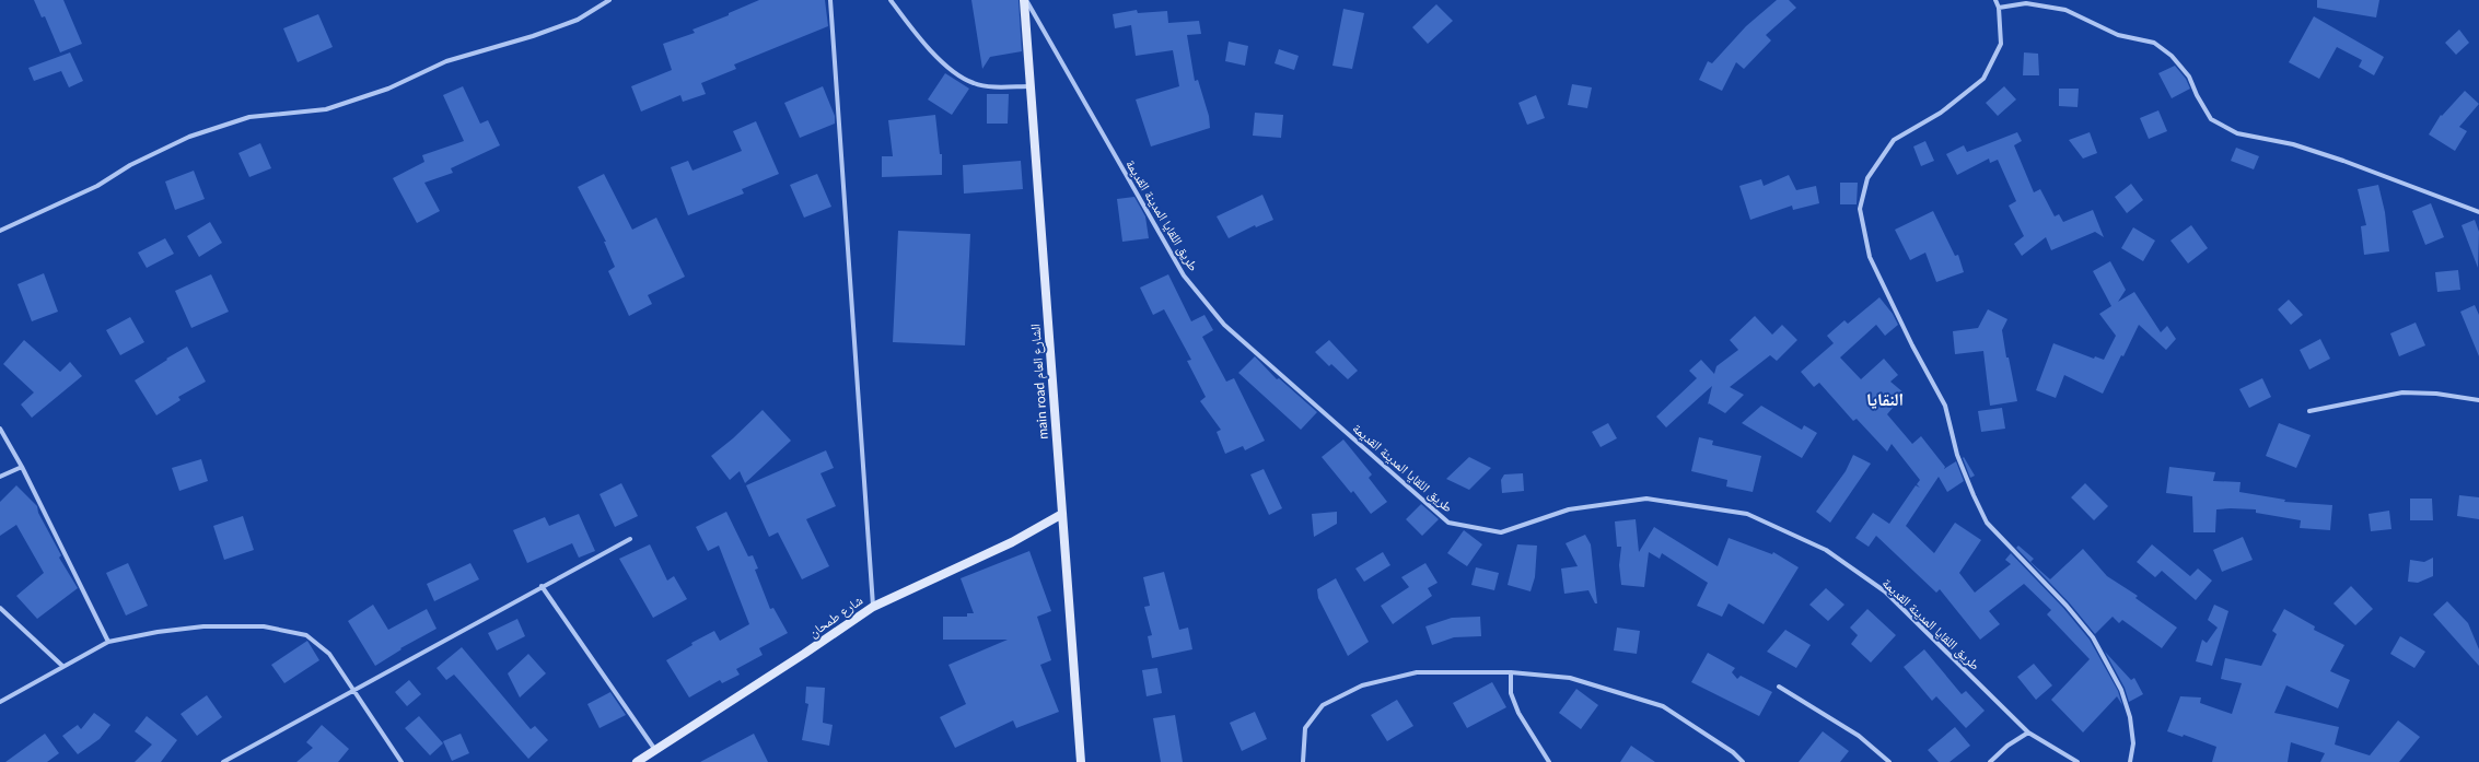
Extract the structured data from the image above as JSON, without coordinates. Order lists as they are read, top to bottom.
{
  "streets": {
    "main road": ["main road الشارع العام", "شارع طمحان"],
    "street": ["طريق اللقايا المدينة القديمة"]
  },
  "crossings": [
    ["طريق اللقايا المدينة القديمة", "main road الشارع العام"],
    ["main road الشارع العام", "شارع طمحان"]
  ],
  "districts": ["النقايا"]
}
